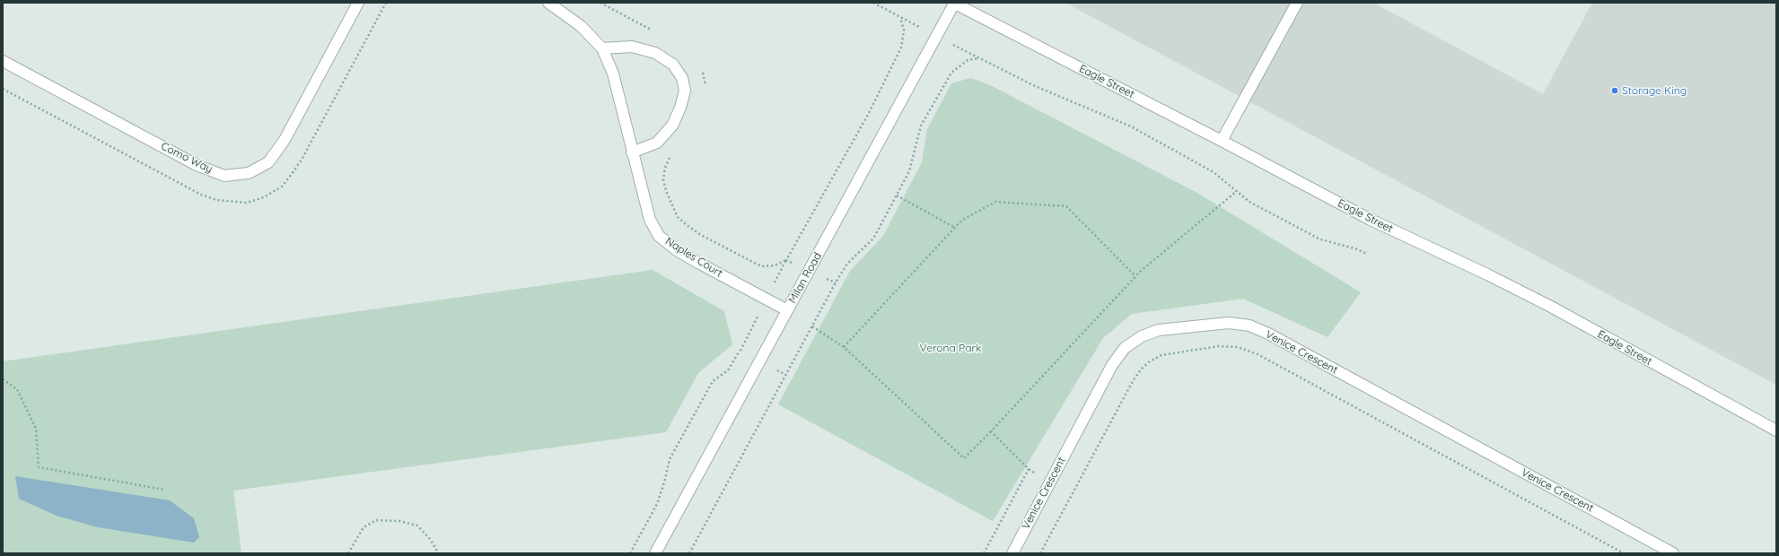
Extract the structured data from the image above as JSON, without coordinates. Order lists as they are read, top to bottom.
{
  "streets": {
    "street": [
      "Eagle Street",
      "Como Way",
      "Naples Court",
      "Milan Road",
      "Venice Crescent"
    ]
  },
  "crossings": [
    ["Eagle Street", "Milan Road"],
    ["Naples Court", "Milan Road"]
  ],
  "parks": ["Verona Park"],
  "places": ["Storage King"]
}
